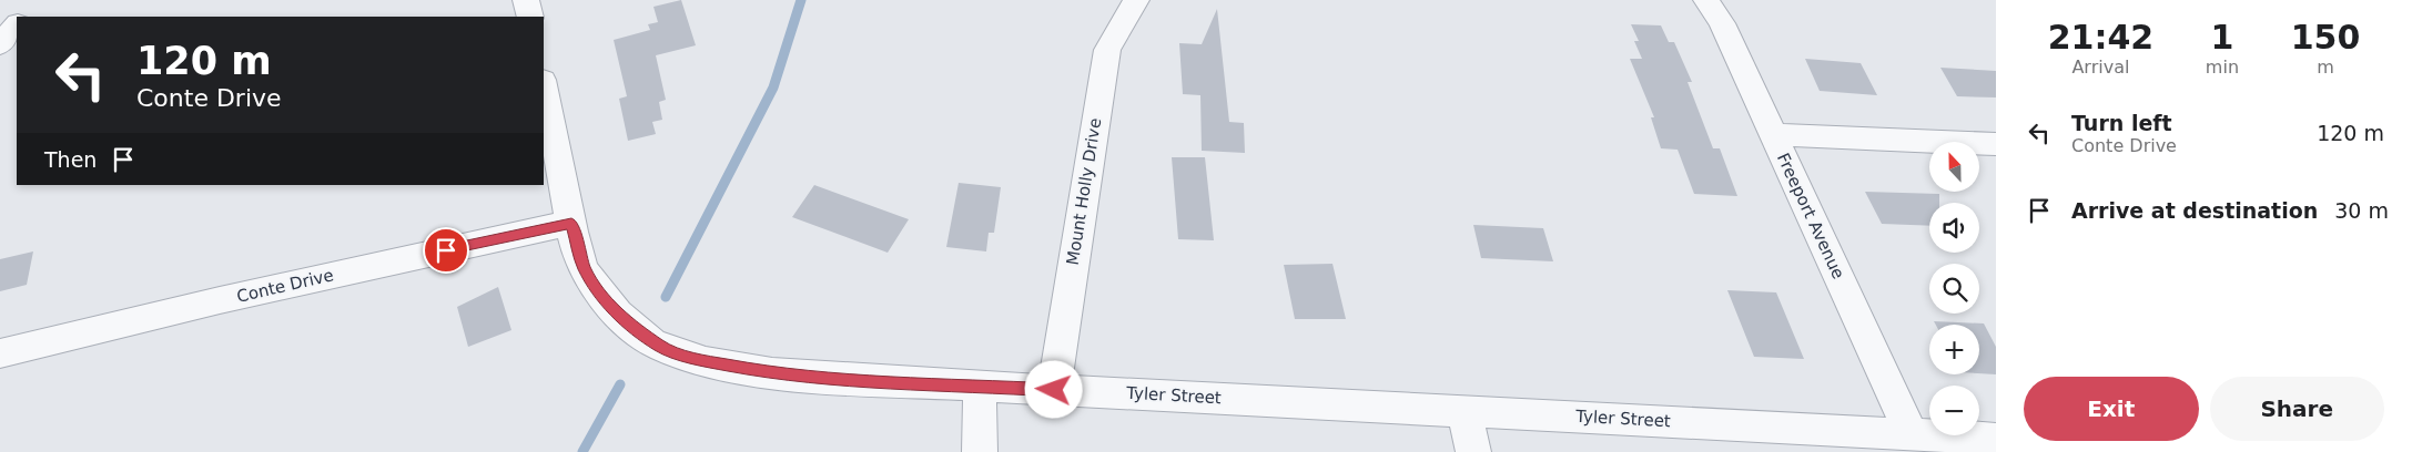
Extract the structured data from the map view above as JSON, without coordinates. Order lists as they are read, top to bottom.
{
  "streets": {
    "street": [
      "Mount Holly Drive",
      "Freeport Avenue",
      "Conte Drive",
      "Tyler Street"
    ]
  },
  "crossings": [
    ["Mount Holly Drive", "Tyler Street"],
    ["Freeport Avenue", "Tyler Street"],
    ["Conte Drive", "Tyler Street"]
  ],
  "north": "top",
  "page": {
    "eta": [
      "21:42",
      "Arrival",
      "1",
      "min",
      "150",
      "m"
    ],
    "turn": ["120 m", "Conte Drive"],
    "list": [
      {
        "name": "Turn left",
        "note": "Conte Drive",
        "value": "120 m"
      },
      {
        "name": "Arrive at destination",
        "value": "30 m"
      }
    ],
    "then": "Then",
    "map_buttons": ["+", "−"],
    "buttons": ["Exit", "Share"]
  }
}
